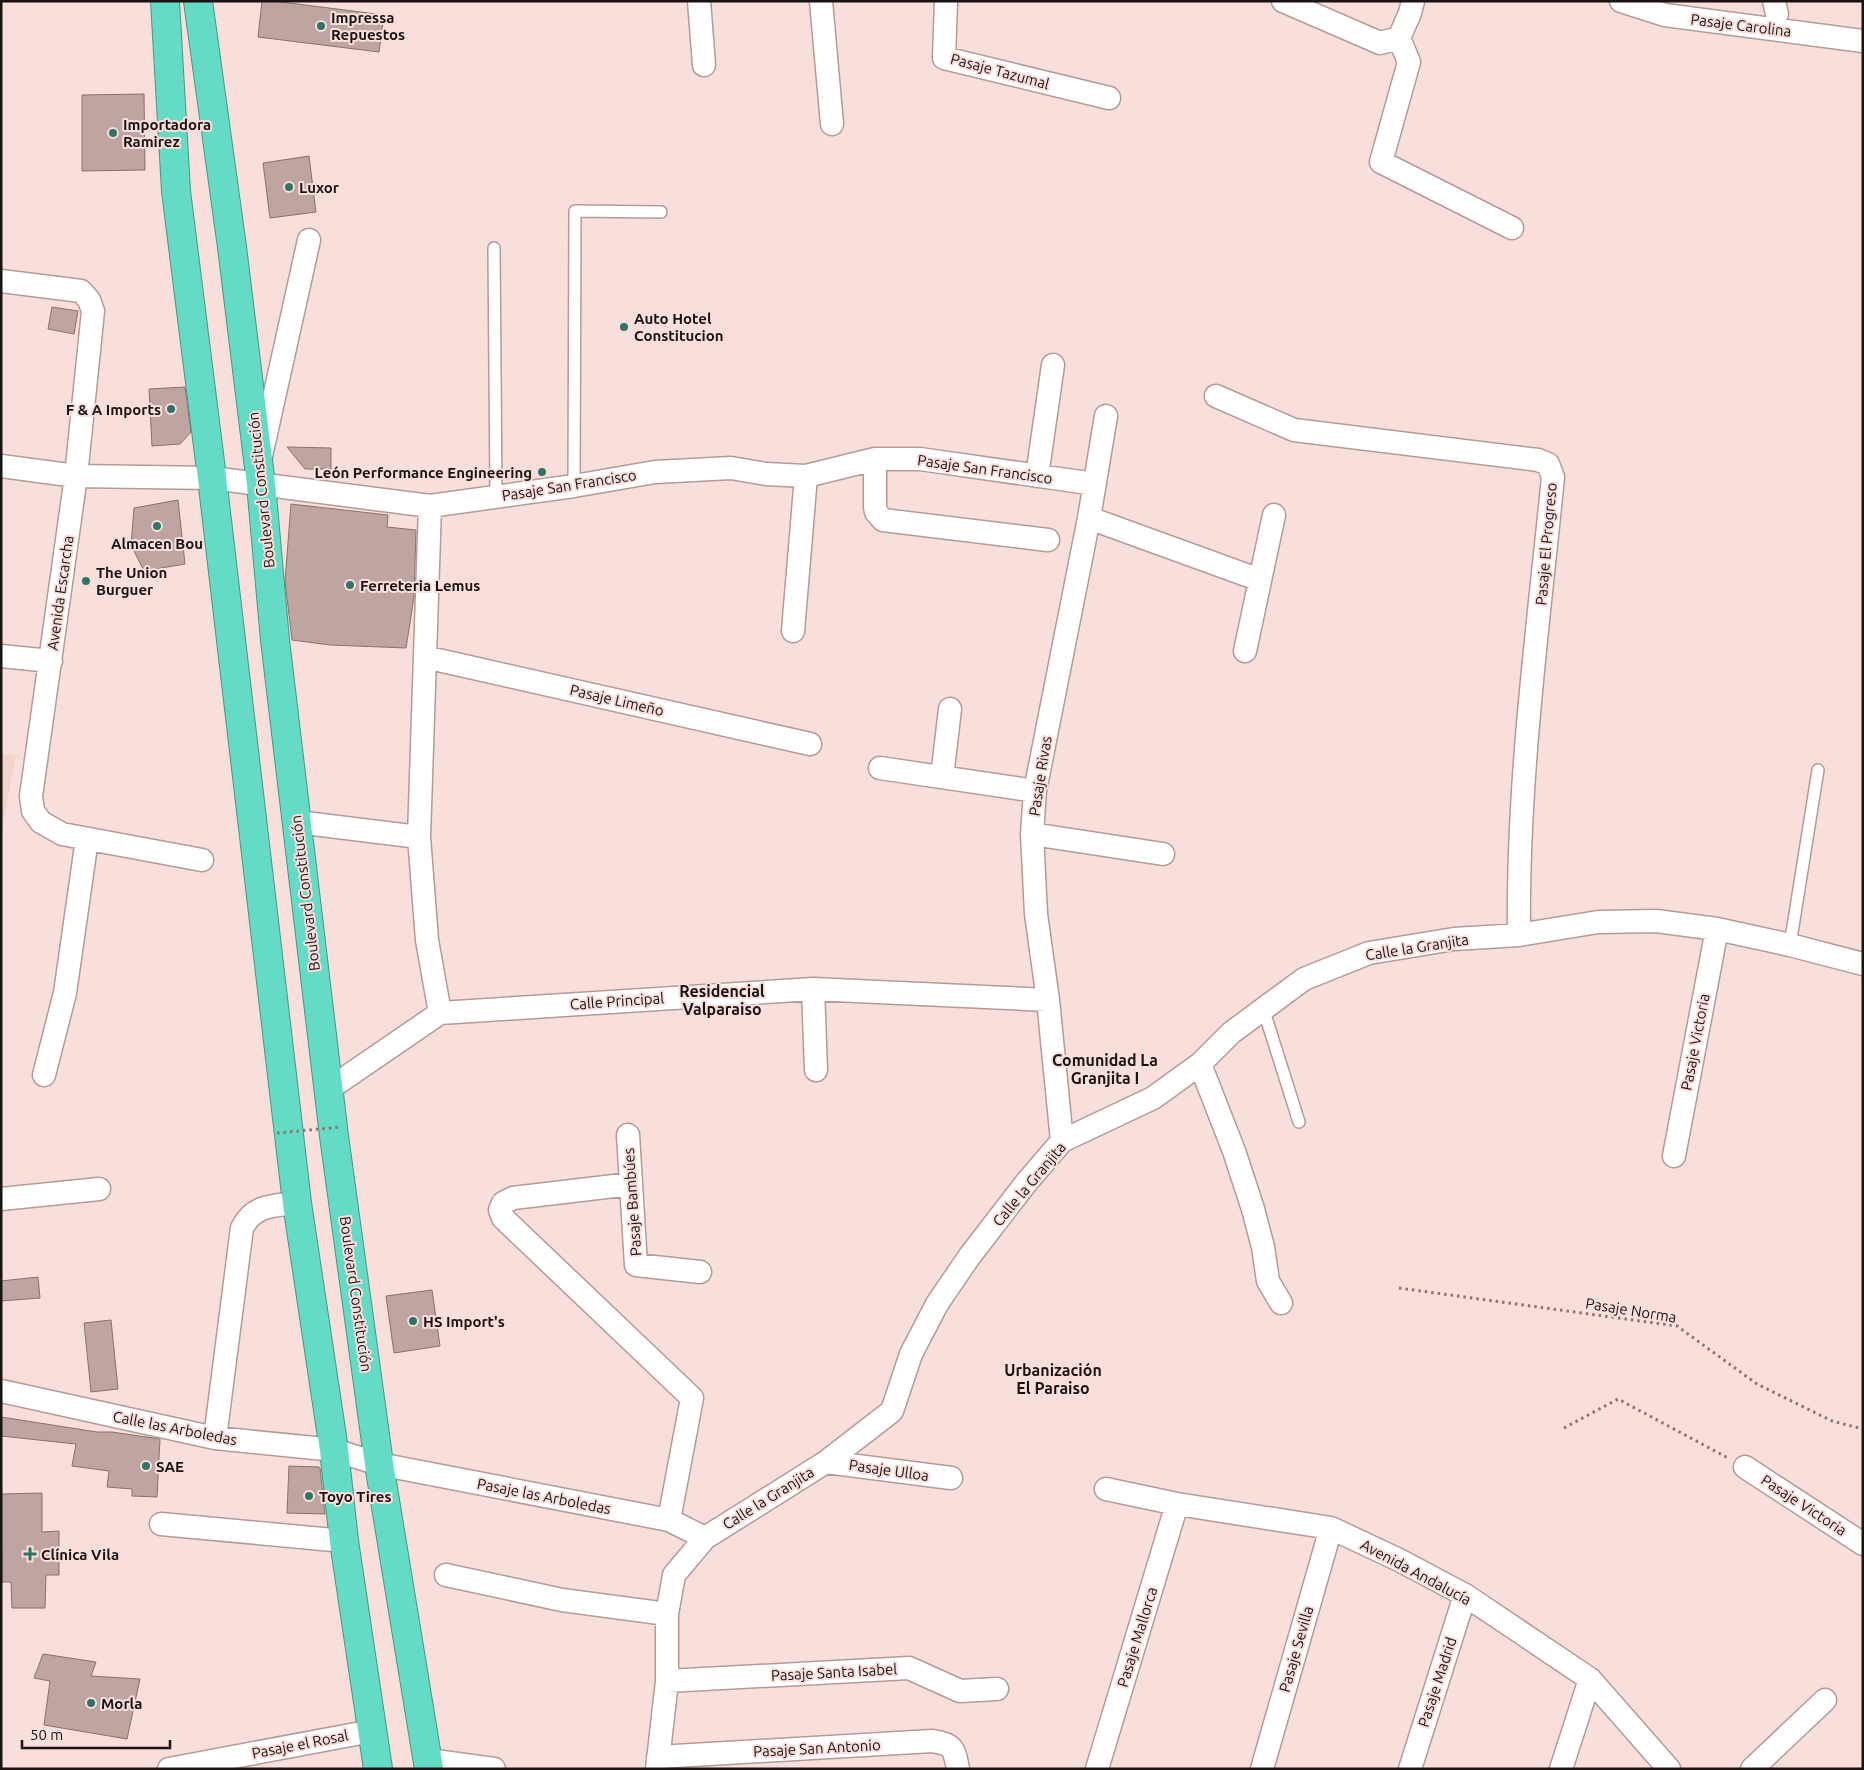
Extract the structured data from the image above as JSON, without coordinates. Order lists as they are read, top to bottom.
{
  "streets": {
    "highway": ["Boulevard Constitución"],
    "street": [
      "Pasaje Carolina",
      "Pasaje Tazumal",
      "Pasaje San Francisco",
      "Pasaje El Progreso",
      "Avenida Escarcha",
      "Pasaje Limeño",
      "Pasaje Rivas",
      "Calle la Granjita",
      "Calle Principal",
      "Pasaje Victoria",
      "Pasaje Bambúes",
      "Calle las Arboledas",
      "Pasaje Ulloa",
      "Pasaje las Arboledas",
      "Avenida Andalucía",
      "Pasaje Mallorca",
      "Pasaje Sevilla",
      "Pasaje Santa Isabel",
      "Pasaje Madrid",
      "Pasaje el Rosal",
      "Pasaje San Antonio"
    ],
    "path": ["Pasaje Norma"]
  },
  "crossings": [
    ["Pasaje San Francisco", "Boulevard Constitución"],
    ["Pasaje San Francisco", "Avenida Escarcha"],
    ["Pasaje San Francisco", "Pasaje Rivas"],
    ["Boulevard Constitución", "Calle las Arboledas"],
    ["Boulevard Constitución", "Pasaje las Arboledas"],
    ["Pasaje El Progreso", "Calle la Granjita"],
    ["Pasaje Rivas", "Calle la Granjita"],
    ["Pasaje Rivas", "Calle Principal"],
    ["Calle la Granjita", "Pasaje Victoria"],
    ["Calle la Granjita", "Pasaje Ulloa"],
    ["Calle la Granjita", "Pasaje las Arboledas"],
    ["Calle la Granjita", "Pasaje Santa Isabel"],
    ["Calle la Granjita", "Pasaje San Antonio"],
    ["Calle las Arboledas", "Pasaje las Arboledas"],
    ["Avenida Andalucía", "Pasaje Mallorca"],
    ["Avenida Andalucía", "Pasaje Sevilla"],
    ["Avenida Andalucía", "Pasaje Madrid"]
  ],
  "districts": ["Residencial Valparaiso", "Comunidad La Granjita I", "Urbanización El Paraiso"],
  "places": {
    "other": [
      "Impressa Repuestos",
      "Importadora Ramirez",
      "Luxor",
      "Auto Hotel Constitucion",
      "F & A Imports",
      "León Performance Engineering",
      "Almacen Bou",
      "The Union Burguer",
      "Ferreteria Lemus",
      "HS Import's",
      "SAE",
      "Toyo Tires",
      "Morla"
    ],
    "health": ["Clínica Vila"]
  },
  "scale_bar": "50 m"
}
